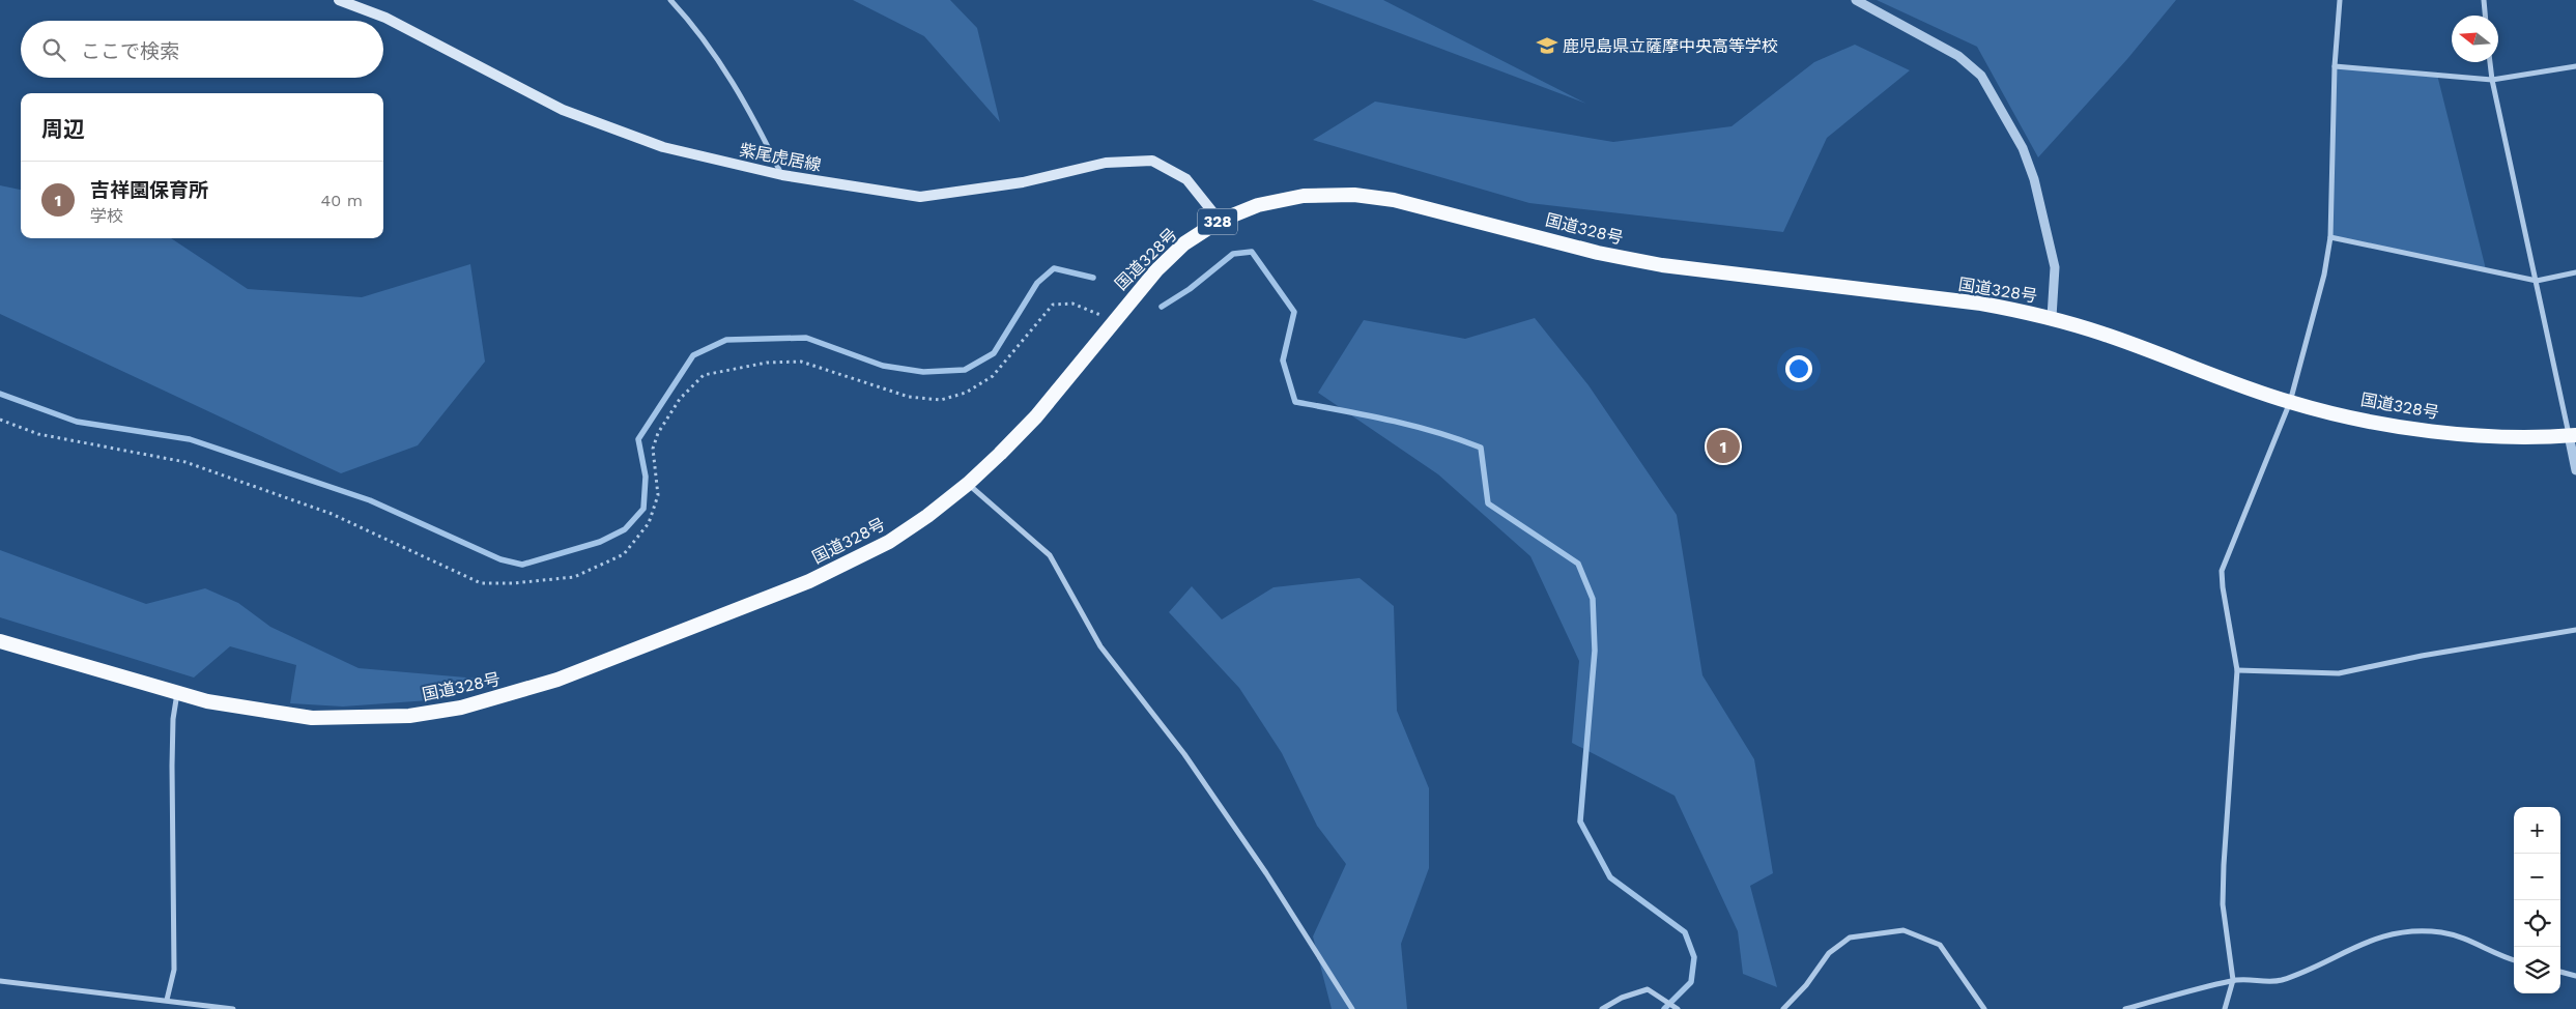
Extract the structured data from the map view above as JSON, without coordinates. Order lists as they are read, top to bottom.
{
  "streets": {
    "highway": ["328", "国道328号"],
    "main road": ["紫尾虎居線"]
  },
  "crossings": [
    ["紫尾虎居線", "国道328号"]
  ],
  "places": {
    "school or university": ["鹿児島県立薩摩中央高等学校"]
  },
  "north": "left",
  "page": {
    "search": "ここで検索",
    "heading": "周辺",
    "list": [
      {
        "mark": "1",
        "name": "吉祥園保育所",
        "note": "学校",
        "value": "40 m"
      }
    ],
    "pins": "1",
    "map_buttons": ["+", "−"]
  }
}
